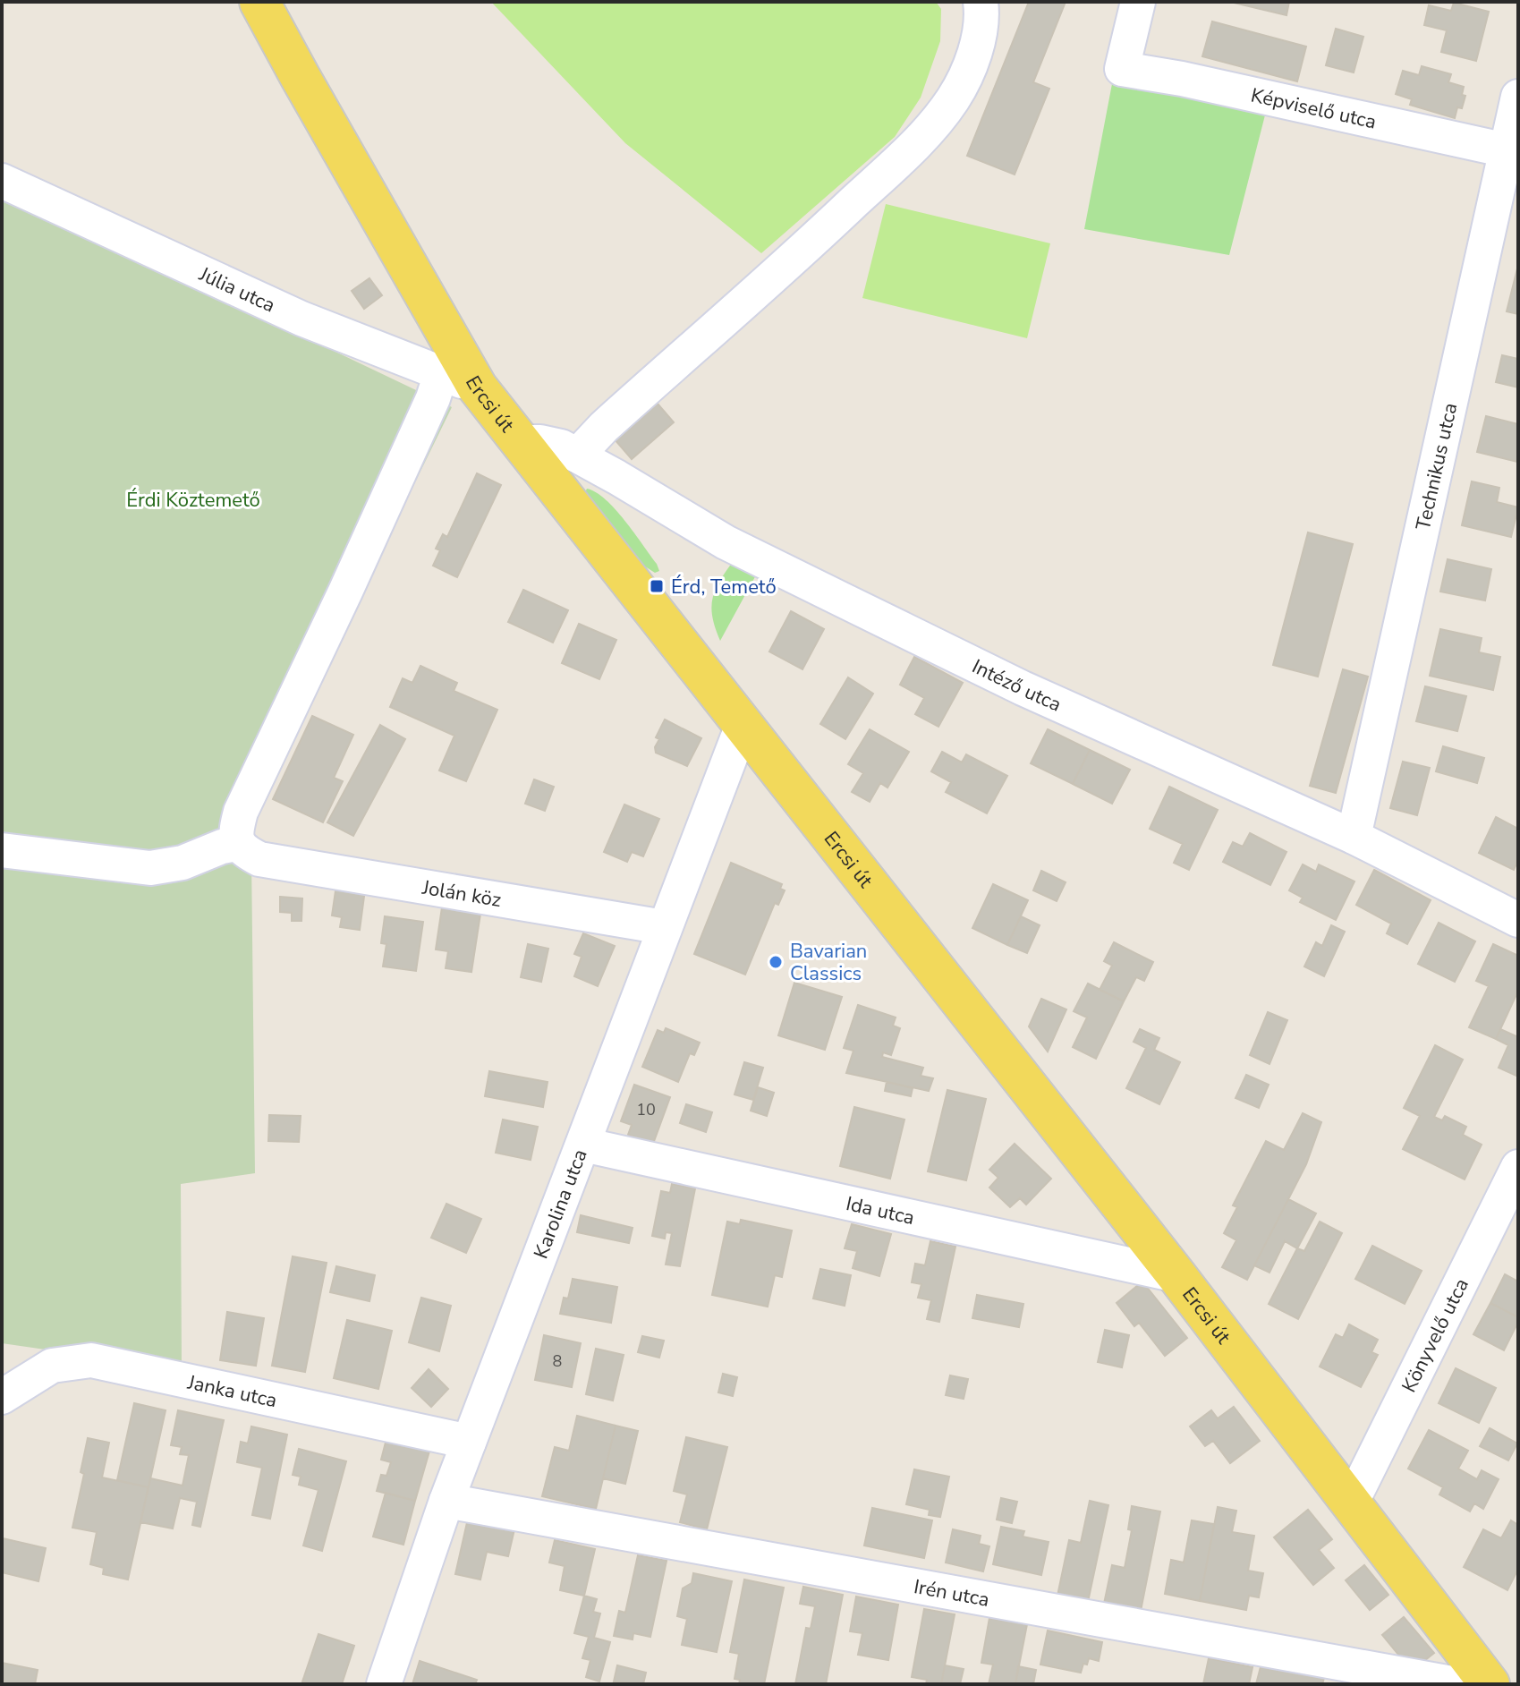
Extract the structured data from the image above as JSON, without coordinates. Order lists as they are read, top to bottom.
{
  "streets": {
    "main road": ["Ercsi út"],
    "street": [
      "Képviselő utca",
      "Júlia utca",
      "Technikus utca",
      "Intéző utca",
      "Jolán köz",
      "Karolina utca",
      "Ida utca",
      "Könyvelő utca",
      "Janka utca",
      "Irén utca"
    ]
  },
  "crossings": [
    ["Képviselő utca", "Technikus utca"],
    ["Júlia utca", "Ercsi út"],
    ["Ercsi út", "Intéző utca"],
    ["Ercsi út", "Karolina utca"],
    ["Ercsi út", "Ida utca"],
    ["Ercsi út", "Könyvelő utca"],
    ["Technikus utca", "Intéző utca"],
    ["Jolán köz", "Karolina utca"],
    ["Karolina utca", "Ida utca"],
    ["Karolina utca", "Janka utca"],
    ["Karolina utca", "Irén utca"]
  ],
  "parks": ["Érdi Köztemető"],
  "places": {
    "transit": ["Érd, Temető"],
    "other": ["Bavarian Classics"]
  },
  "house_numbers": ["10", "8"]
}
